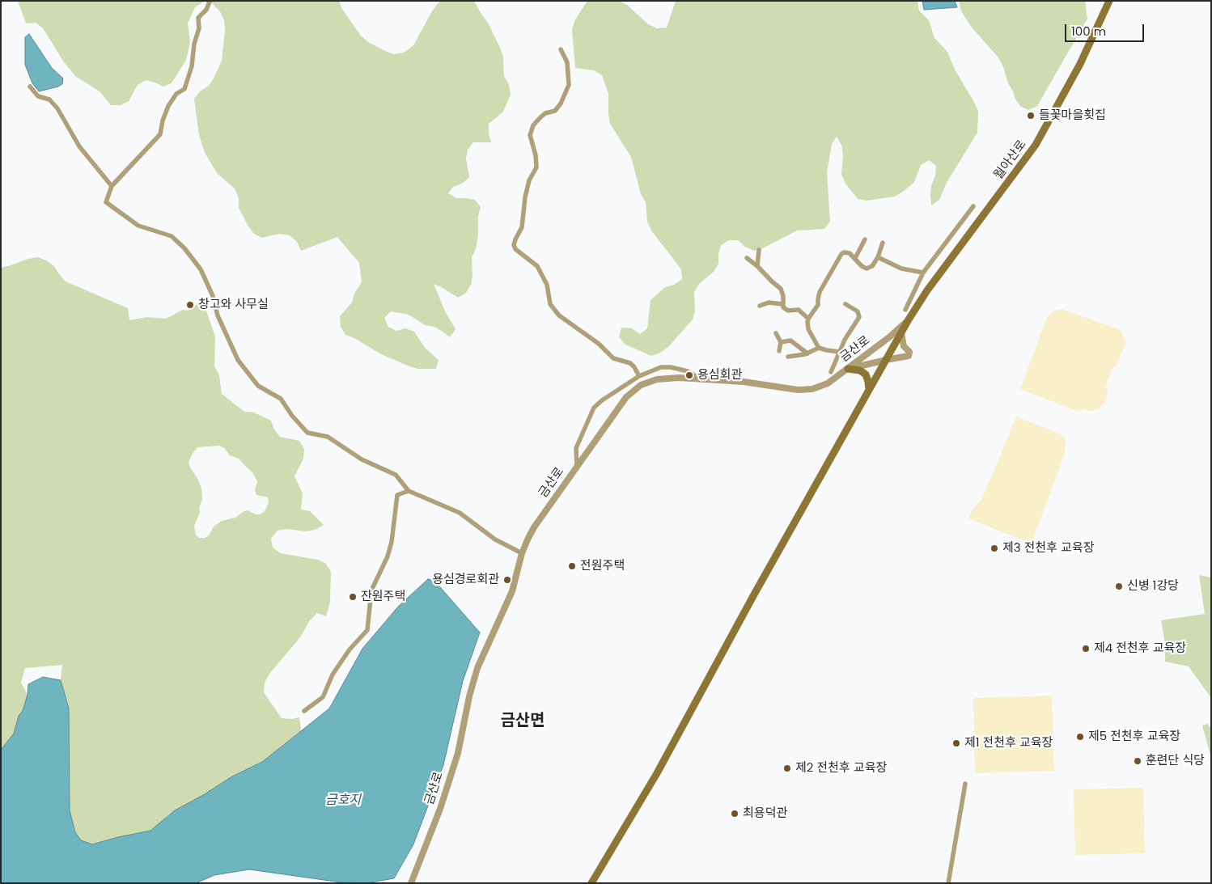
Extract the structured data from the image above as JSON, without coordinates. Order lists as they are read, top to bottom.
{
  "streets": {
    "main road": ["월아산로"],
    "street": ["금산로"]
  },
  "crossings": [
    ["월아산로", "금산로"]
  ],
  "districts": ["금산면"],
  "water": ["금호지"],
  "places": [
    "들꽃마을횟집",
    "창고와 사무실",
    "용심회관",
    "제3 전천후 교육장",
    "전원주택",
    "용심경로회관",
    "신병 1강당",
    "잔원주택",
    "제4 전천후 교육장",
    "제5 전천후 교육장",
    "제1 전천후 교육장",
    "훈련단 식당",
    "제2 전천후 교육장",
    "최용덕관"
  ],
  "scale_bar": "100 m"
}
